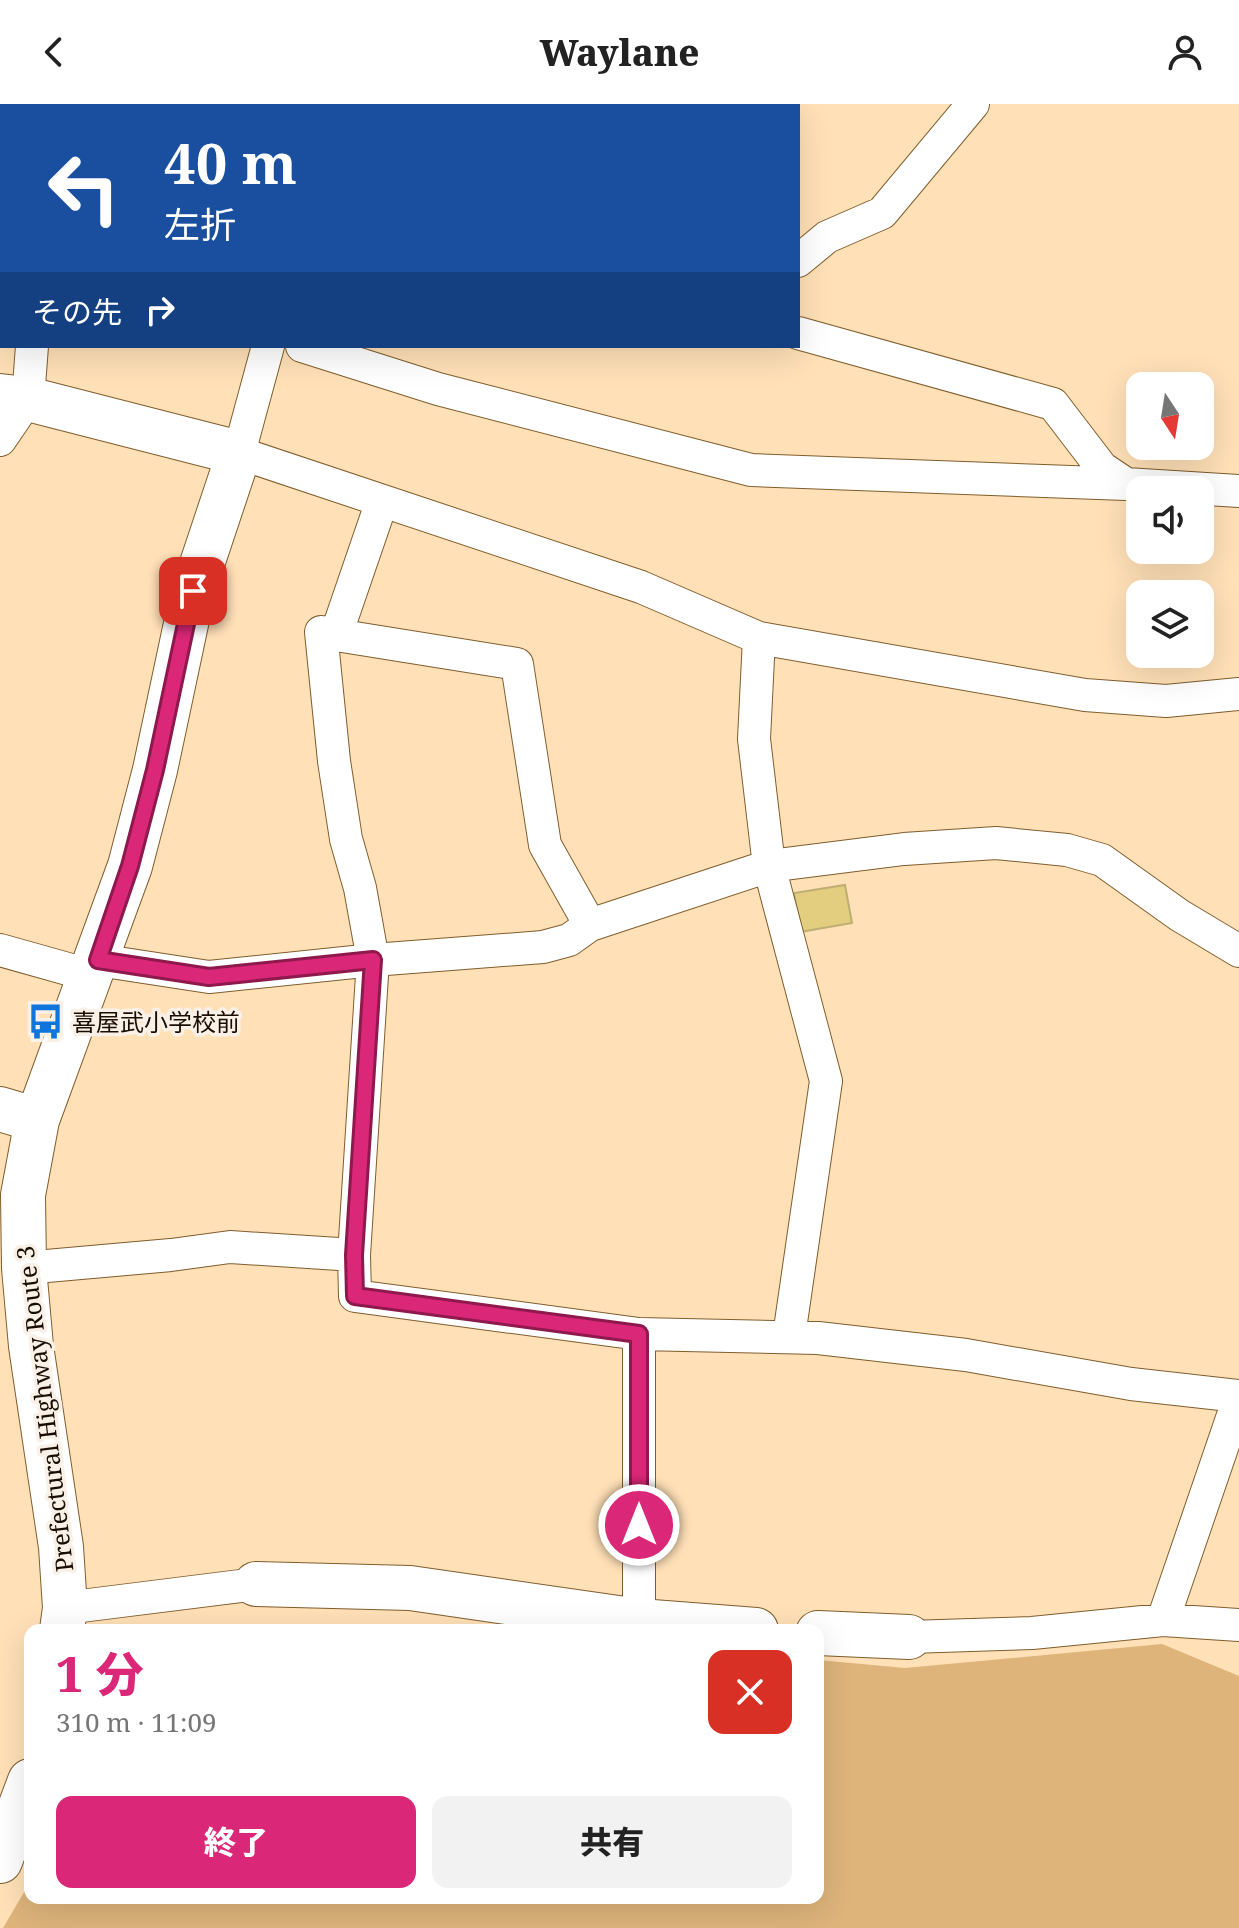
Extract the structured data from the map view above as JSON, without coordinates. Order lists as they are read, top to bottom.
{
  "streets": {
    "main road": ["Prefectural Highway Route 3"]
  },
  "places": {
    "bus stop": ["喜屋武小学校前"]
  },
  "north": "bottom",
  "page": {
    "header": "Waylane",
    "turn": ["40 m", "左折"],
    "then": "その先",
    "heading": ["1 分", "310 m · 11:09"],
    "buttons": ["終了", "共有"]
  }
}
